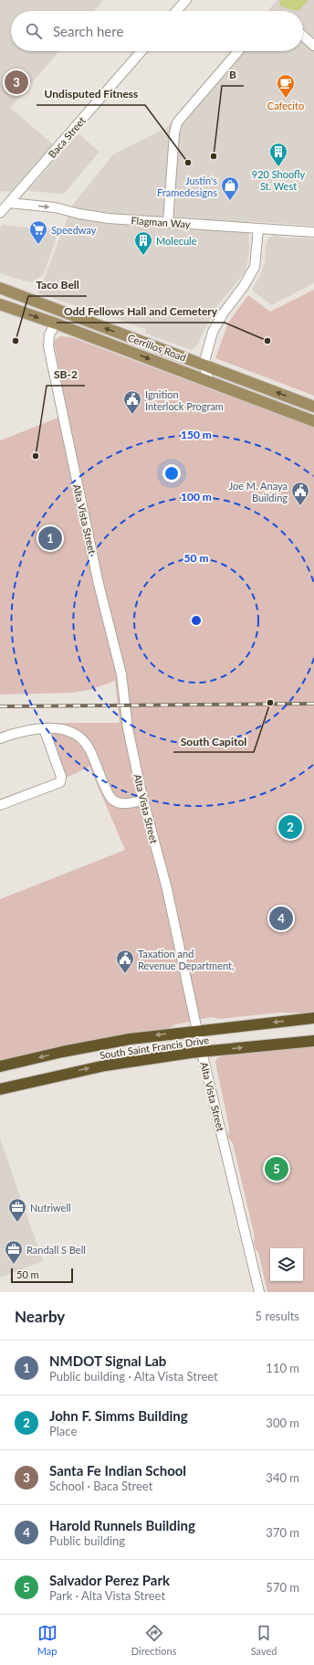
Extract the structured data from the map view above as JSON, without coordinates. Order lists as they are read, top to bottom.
{
  "streets": {
    "highway": ["South Saint Francis Drive"],
    "main road": ["Cerrillos Road"],
    "street": ["Baca Street", "Flagman Way", "Alta Vista Street"]
  },
  "crossings": [
    ["Baca Street", "Flagman Way"],
    ["Cerrillos Road", "Alta Vista Street"],
    ["Alta Vista Street", "South Saint Francis Drive"]
  ],
  "one_way": ["Flagman Way"],
  "places": {
    "cafe": ["Cafecito"],
    "other": [
      "B",
      "Undisputed Fitness",
      "Taco Bell",
      "Odd Fellows Hall and Cemetery",
      "SB-2",
      "South Capitol"
    ],
    "building": ["920 Shoofly St. West", "Molecule"],
    "shop": ["Justin's Framedesigns"],
    "supermarket": ["Speedway"],
    "public building": ["Ignition Interlock Program", "Joe M. Anaya Building", "Taxation and Revenue Department,"],
    "office": ["Nutriwell", "Randall S Bell"]
  },
  "scale_bar": "50 m",
  "page": {
    "search": "Search here",
    "pins": [
      "3",
      "1",
      "2",
      "4",
      "5"
    ],
    "scale": "50 m",
    "heading": ["Nearby", "5 results"],
    "list": [
      {
        "mark": "1",
        "name": "NMDOT Signal Lab",
        "note": "Public building · Alta Vista Street",
        "value": "110 m"
      },
      {
        "mark": "2",
        "name": "John F. Simms Building",
        "note": "Place",
        "value": "300 m"
      },
      {
        "mark": "3",
        "name": "Santa Fe Indian School",
        "note": "School · Baca Street",
        "value": "340 m"
      },
      {
        "mark": "4",
        "name": "Harold Runnels Building",
        "note": "Public building",
        "value": "370 m"
      },
      {
        "mark": "5",
        "name": "Salvador Perez Park",
        "note": "Park · Alta Vista Street",
        "value": "570 m"
      }
    ],
    "nav": ["Map", "Directions", "Saved"]
  },
  "rings": ["150 m", "100 m", "50 m"]
}
